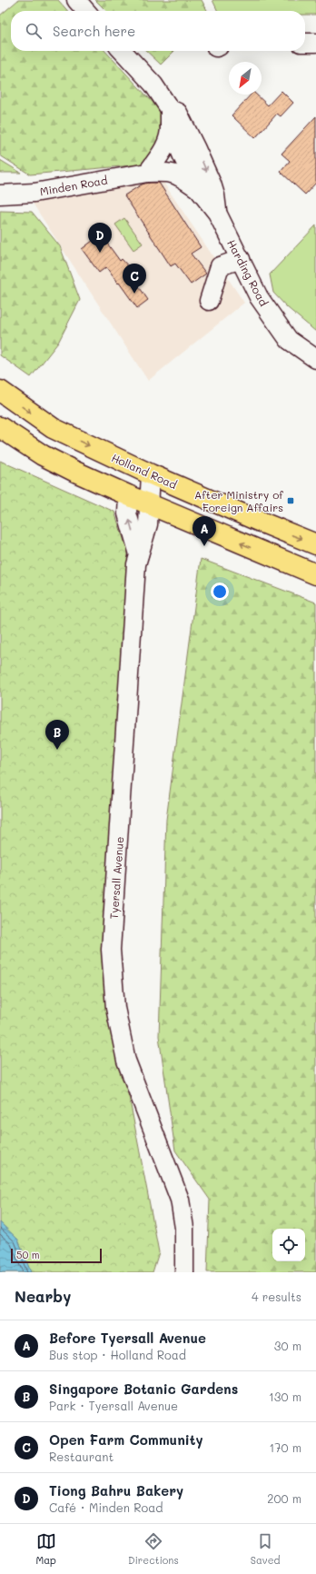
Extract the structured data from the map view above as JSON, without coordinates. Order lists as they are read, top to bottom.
{
  "streets": {
    "main road": ["Holland Road"],
    "street": ["Minden Road", "Harding Road", "Tyersall Avenue"]
  },
  "crossings": [
    ["Minden Road", "Harding Road"],
    ["Holland Road", "Tyersall Avenue"]
  ],
  "places": {
    "transit": ["After Ministry of Foreign Affairs"]
  },
  "scale_bar": "50 m",
  "north": "bottom left",
  "page": {
    "search": "Search here",
    "pins": [
      "D",
      "C",
      "A",
      "B"
    ],
    "scale": "50 m",
    "heading": ["Nearby", "4 results"],
    "list": [
      {
        "mark": "A",
        "name": "Before Tyersall Avenue",
        "note": "Bus stop · Holland Road",
        "value": "30 m"
      },
      {
        "mark": "B",
        "name": "Singapore Botanic Gardens",
        "note": "Park · Tyersall Avenue",
        "value": "130 m"
      },
      {
        "mark": "C",
        "name": "Open Farm Community",
        "note": "Restaurant",
        "value": "170 m"
      },
      {
        "mark": "D",
        "name": "Tiong Bahru Bakery",
        "note": "Café · Minden Road",
        "value": "200 m"
      }
    ],
    "nav": ["Map", "Directions", "Saved"]
  }
}
